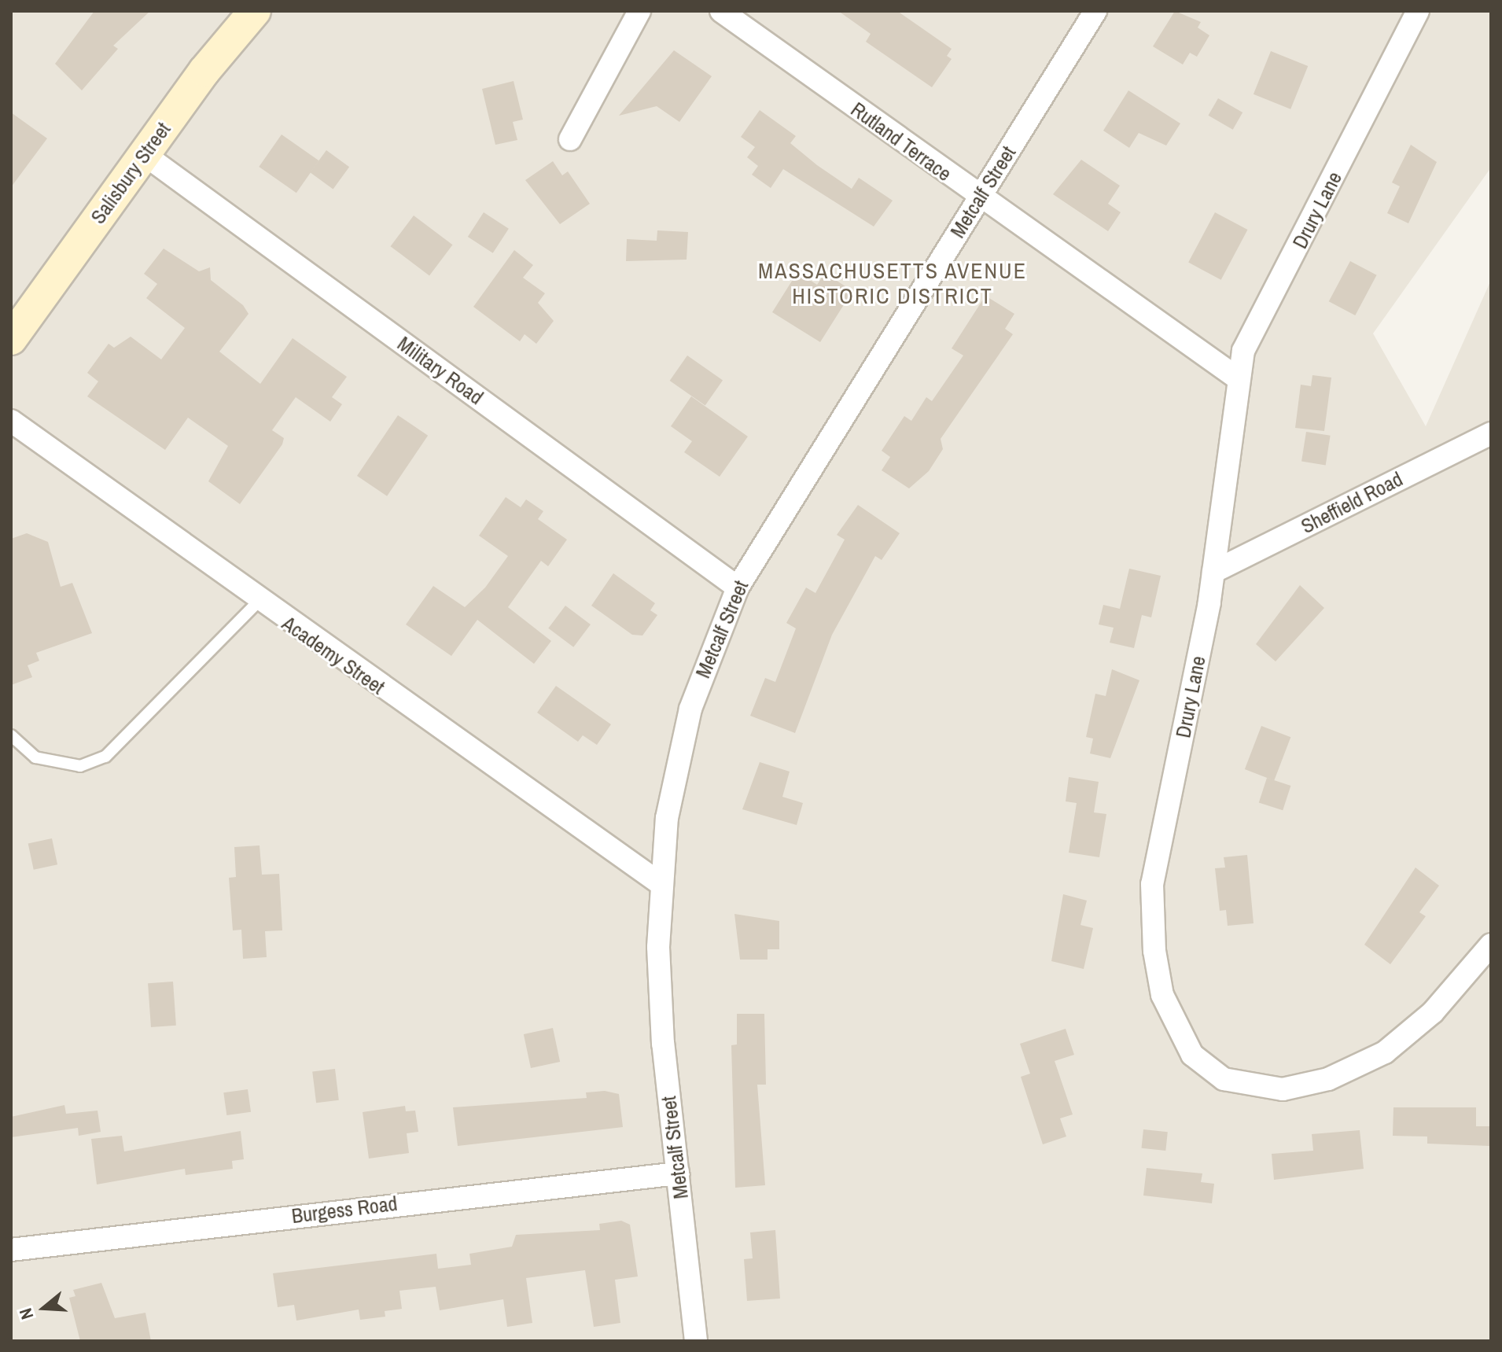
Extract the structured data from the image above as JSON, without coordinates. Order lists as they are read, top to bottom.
{
  "streets": {
    "main road": ["Salisbury Street"],
    "street": [
      "Rutland Terrace",
      "Metcalf Street",
      "Drury Lane",
      "Military Road",
      "Sheffield Road",
      "Academy Street",
      "Burgess Road"
    ]
  },
  "crossings": [
    ["Rutland Terrace", "Metcalf Street"],
    ["Rutland Terrace", "Drury Lane"],
    ["Salisbury Street", "Military Road"],
    ["Metcalf Street", "Military Road"],
    ["Metcalf Street", "Academy Street"],
    ["Metcalf Street", "Burgess Road"],
    ["Drury Lane", "Sheffield Road"]
  ],
  "districts": ["MASSACHUSETTS AVENUE HISTORIC DISTRICT"],
  "north": "left"
}
